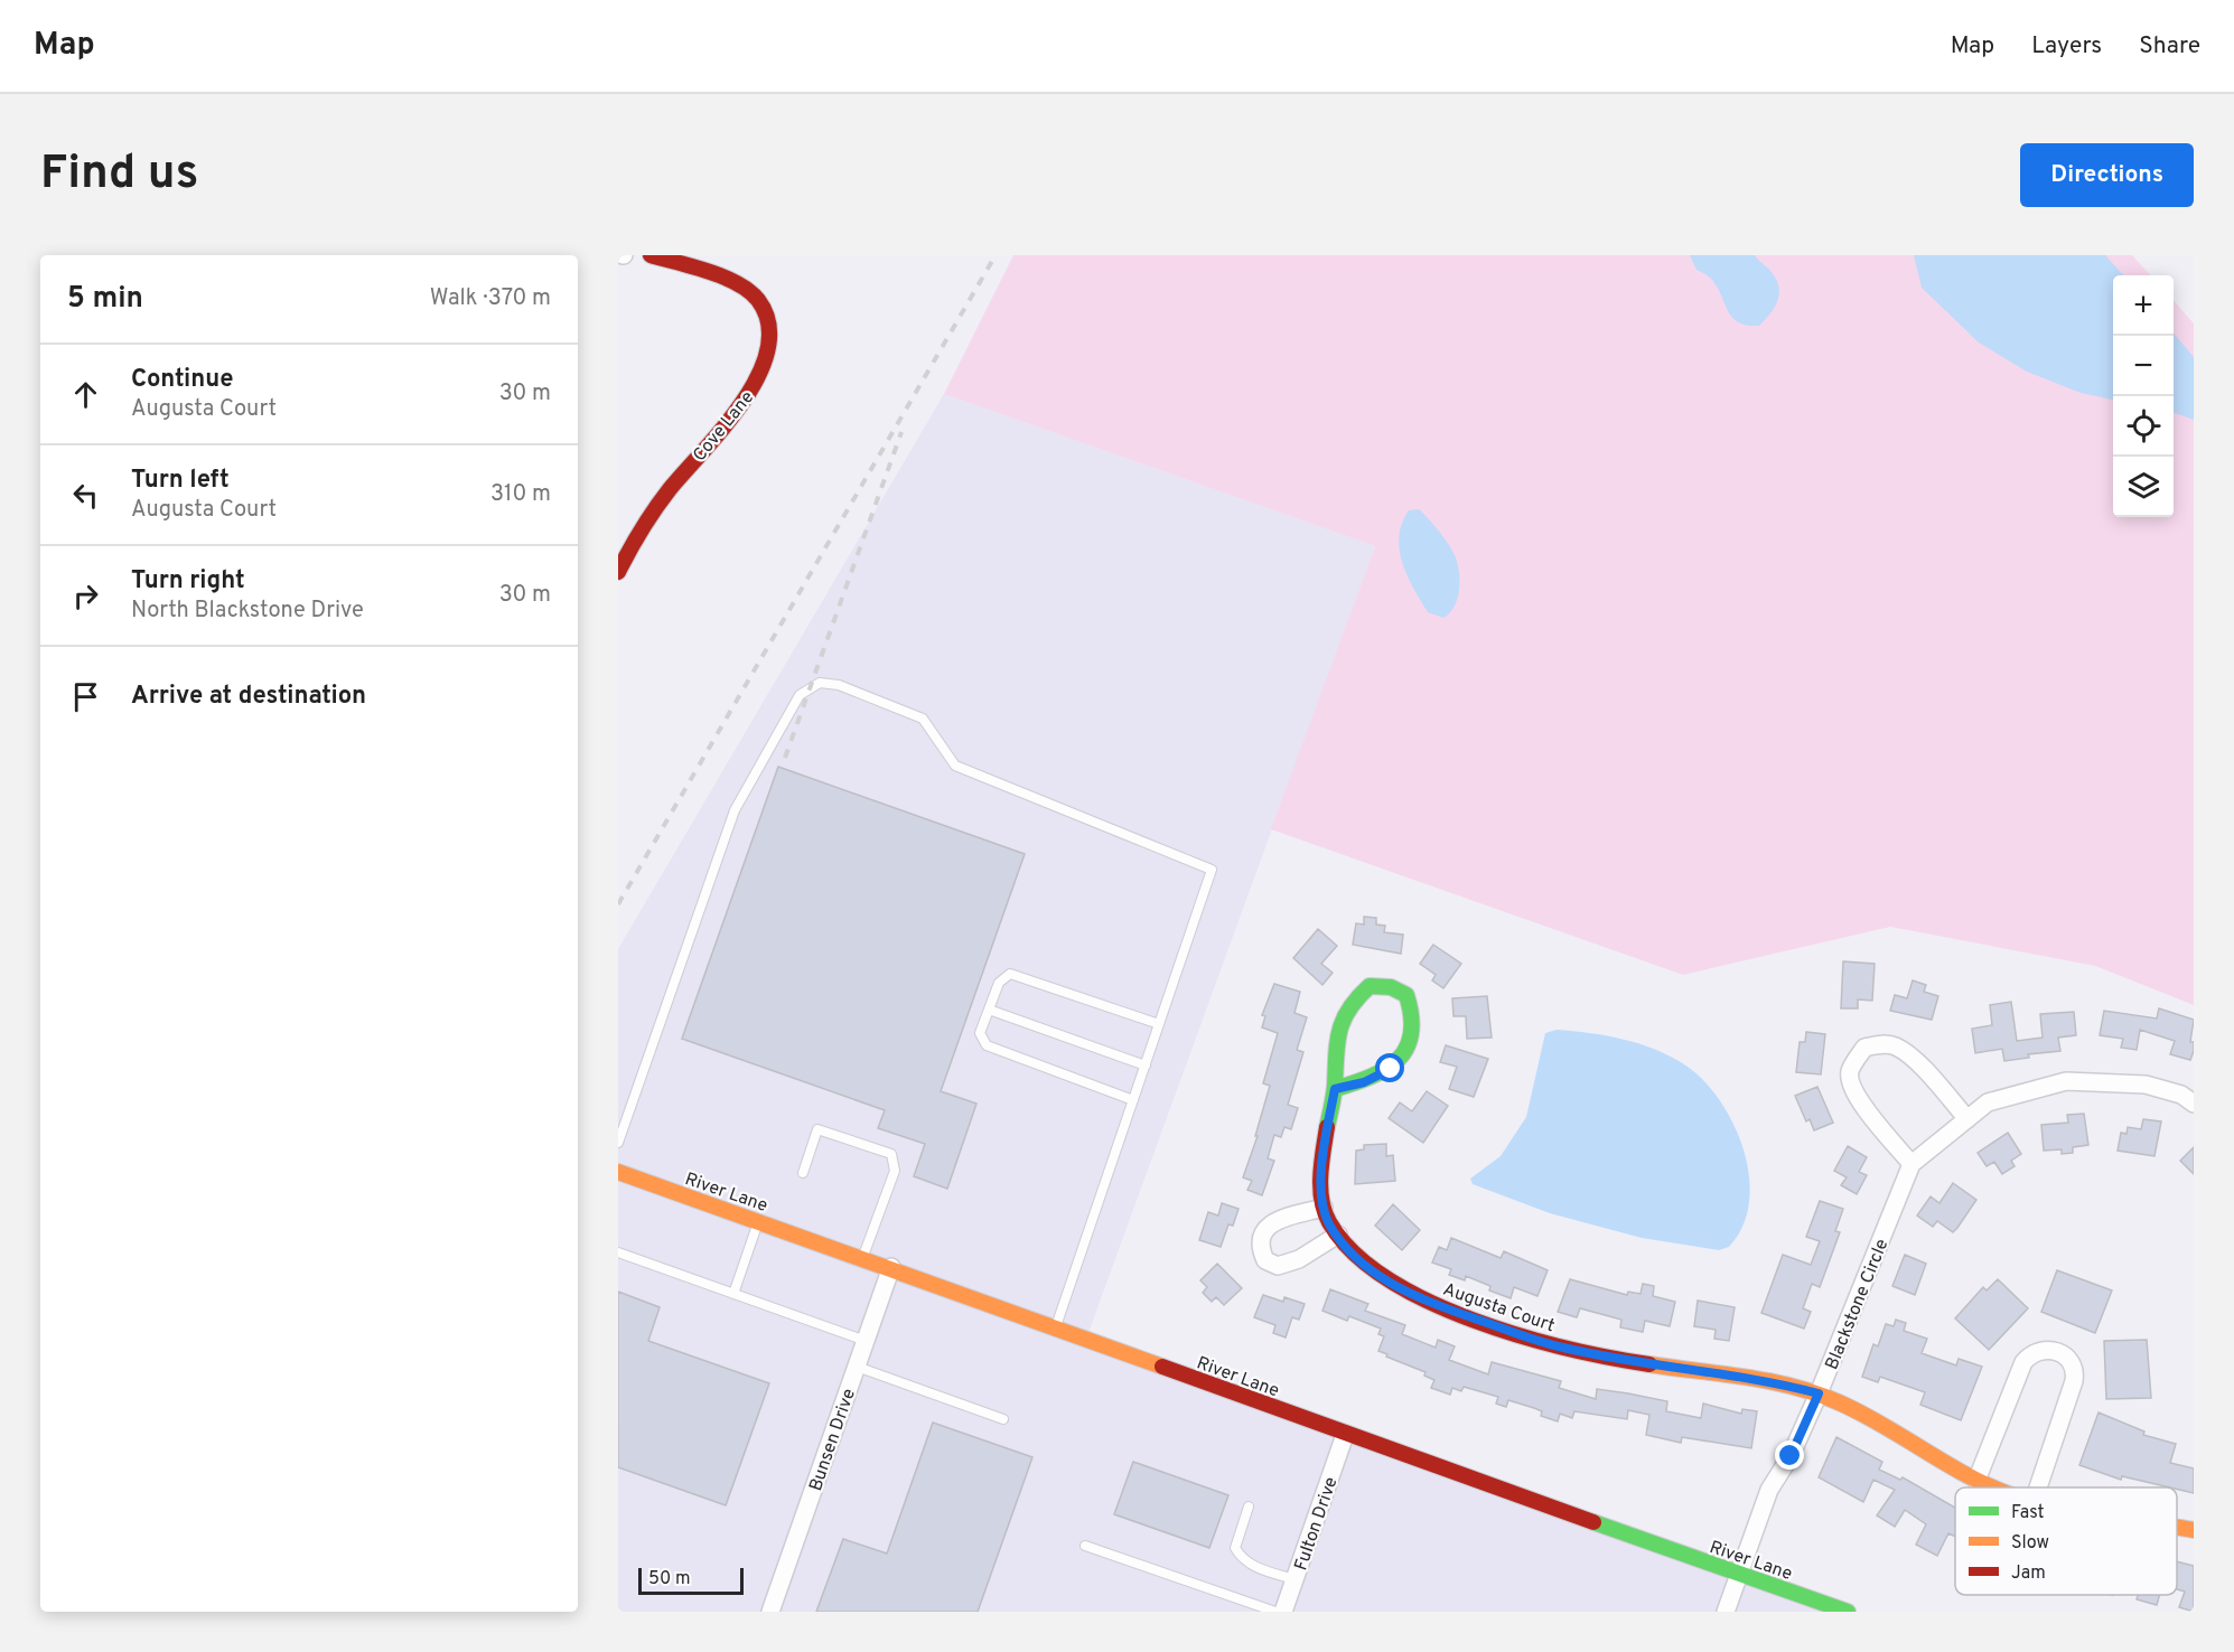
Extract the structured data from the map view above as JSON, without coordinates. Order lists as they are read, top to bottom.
{
  "streets": {
    "street": [
      "Cove Lane",
      "River Lane",
      "Blackstone Circle",
      "Augusta Court",
      "Bunsen Drive",
      "Fulton Drive"
    ]
  },
  "crossings": [
    ["River Lane", "Blackstone Circle"],
    ["River Lane", "Bunsen Drive"],
    ["River Lane", "Fulton Drive"],
    ["Blackstone Circle", "Augusta Court"]
  ],
  "legend": ["Fast", "Slow", "Jam"],
  "scale_bar": "50 m",
  "page": {
    "header": "Map",
    "nav": ["Map", "Layers", "Share"],
    "buttons": "Directions",
    "title": "Find us",
    "heading": ["5 min", "Walk · 370 m"],
    "map_buttons": ["+", "−"],
    "list": [
      ["Continue", "Augusta Court", "30 m"],
      ["Turn left", "Augusta Court", "310 m"],
      ["Turn right", "North Blackstone Drive", "30 m"],
      "Arrive at destination"
    ],
    "scale": "50 m"
  }
}
